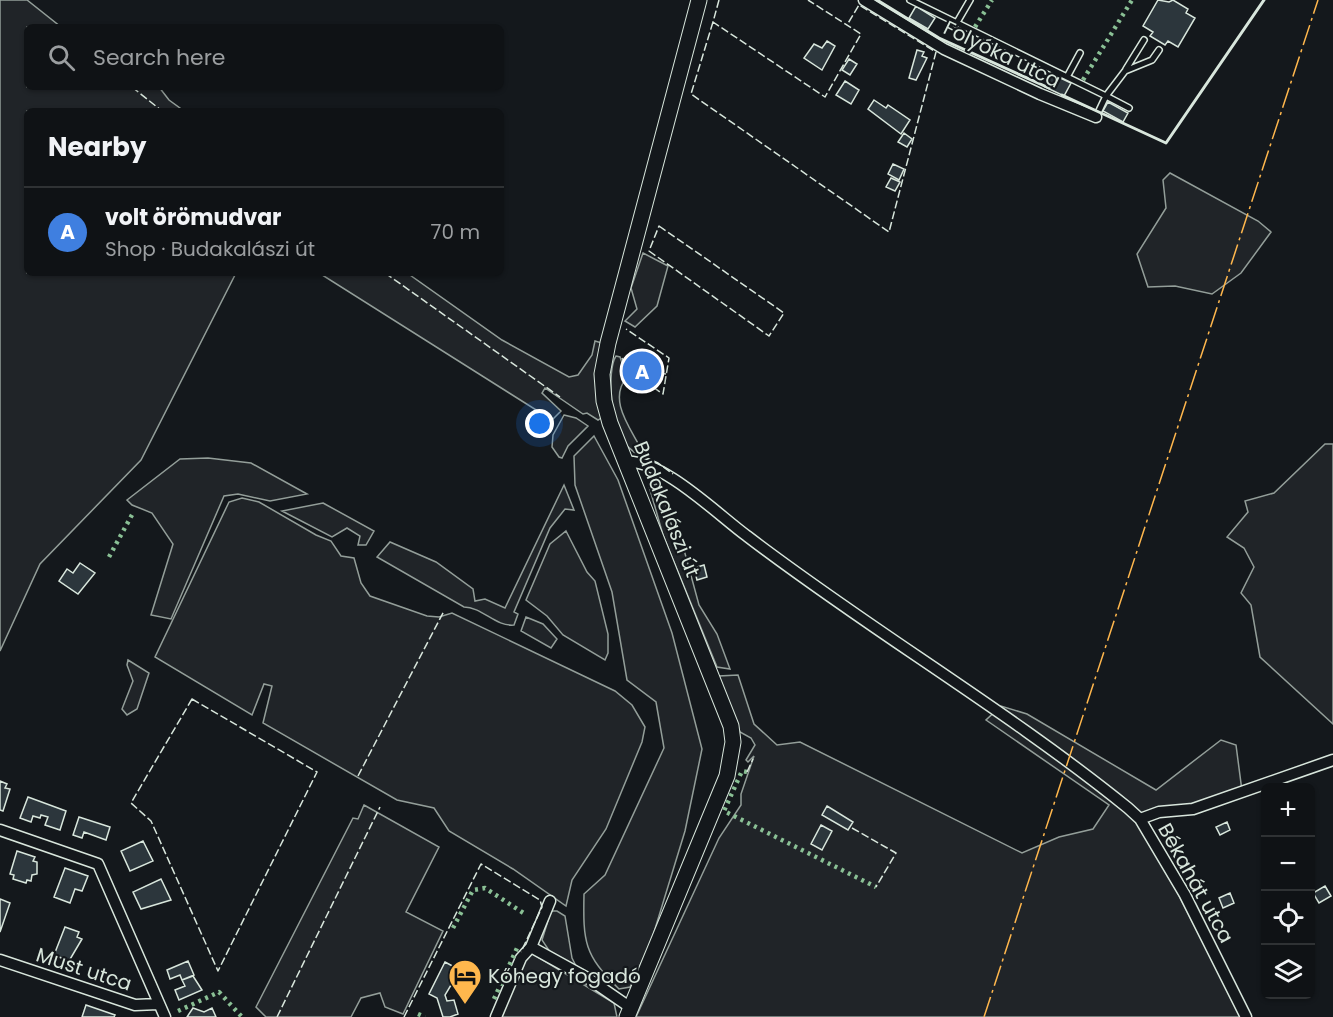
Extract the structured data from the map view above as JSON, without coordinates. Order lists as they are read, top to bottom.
{
  "streets": {
    "main road": ["Budakalászi út"],
    "street": ["Folyóka utca", "Békahát utca", "Must utca"]
  },
  "places": {
    "hotel": ["Kőhegy fogadó"]
  },
  "page": {
    "search": "Search here",
    "heading": "Nearby",
    "list": [
      {
        "mark": "A",
        "name": "volt örömudvar",
        "note": "Shop · Budakalászi út",
        "value": "70 m"
      }
    ],
    "pins": "A",
    "map_buttons": ["+", "−"]
  }
}
